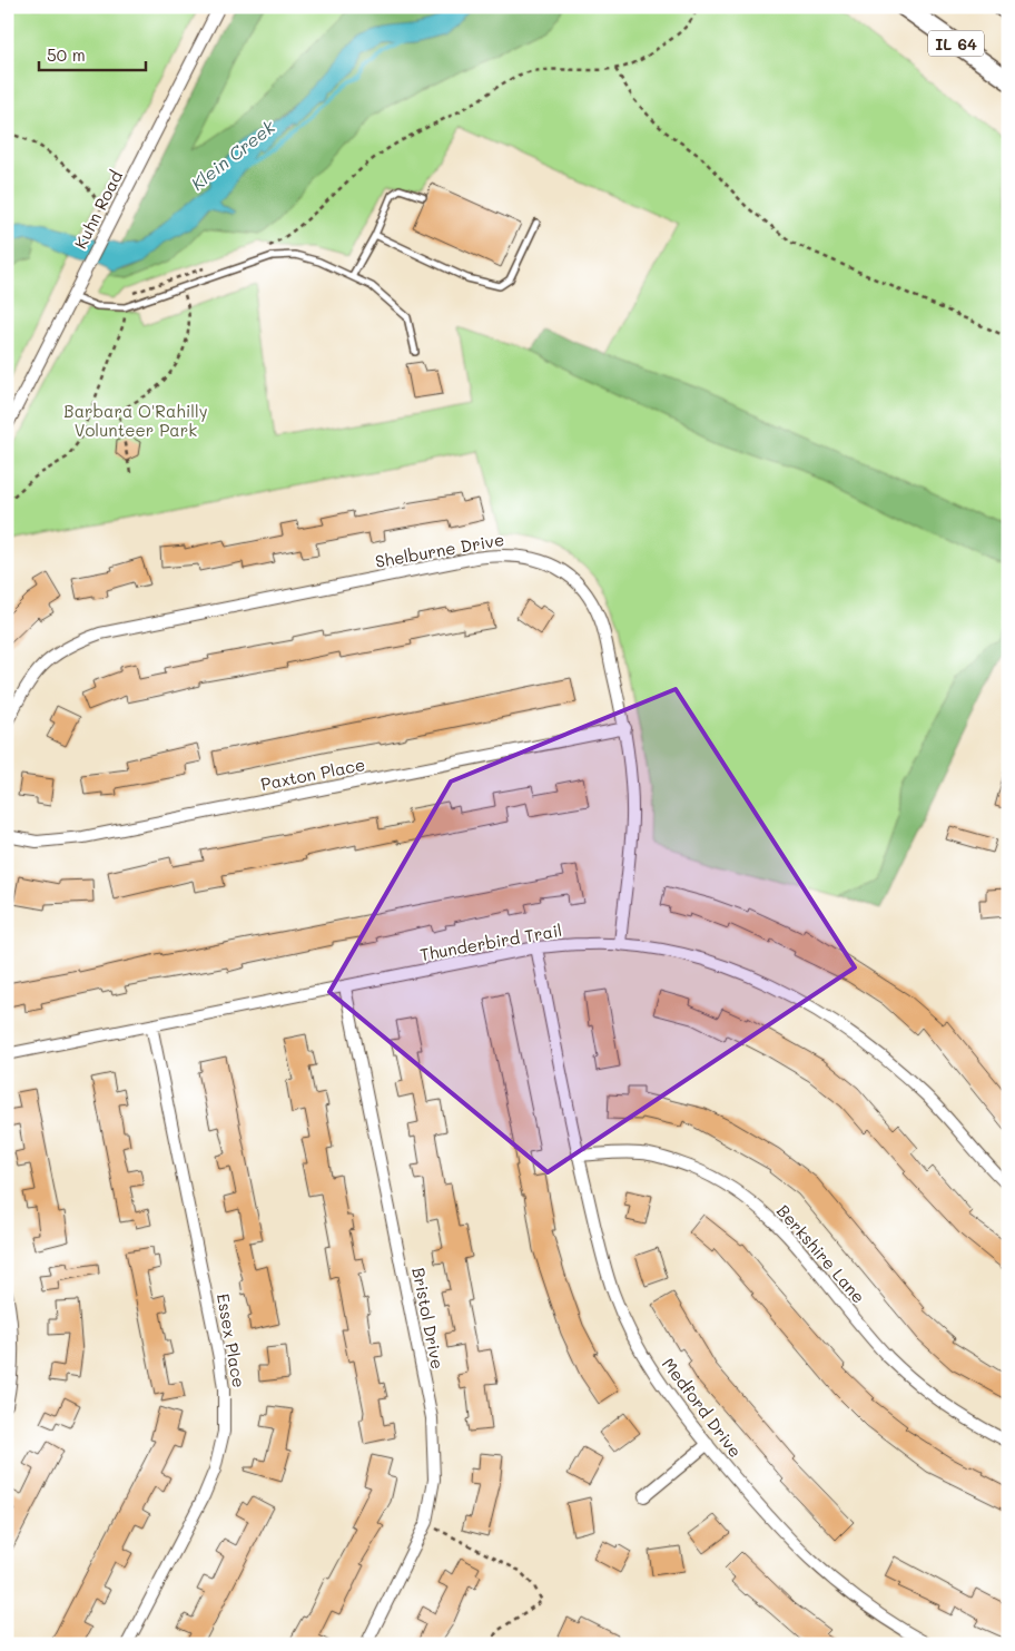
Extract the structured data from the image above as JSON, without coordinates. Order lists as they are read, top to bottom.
{
  "streets": {
    "main road": ["IL 64"],
    "street": [
      "Kuhn Road",
      "Shelburne Drive",
      "Paxton Place",
      "Thunderbird Trail",
      "Berkshire Lane",
      "Bristol Drive",
      "Essex Place",
      "Medford Drive"
    ]
  },
  "crossings": [
    ["Shelburne Drive", "Paxton Place"],
    ["Shelburne Drive", "Thunderbird Trail"],
    ["Thunderbird Trail", "Bristol Drive"],
    ["Thunderbird Trail", "Essex Place"],
    ["Thunderbird Trail", "Medford Drive"],
    ["Berkshire Lane", "Medford Drive"]
  ],
  "water": ["Klein Creek"],
  "parks": ["Barbara O'Rahilly Volunteer Park"],
  "scale_bar": "50 m"
}
